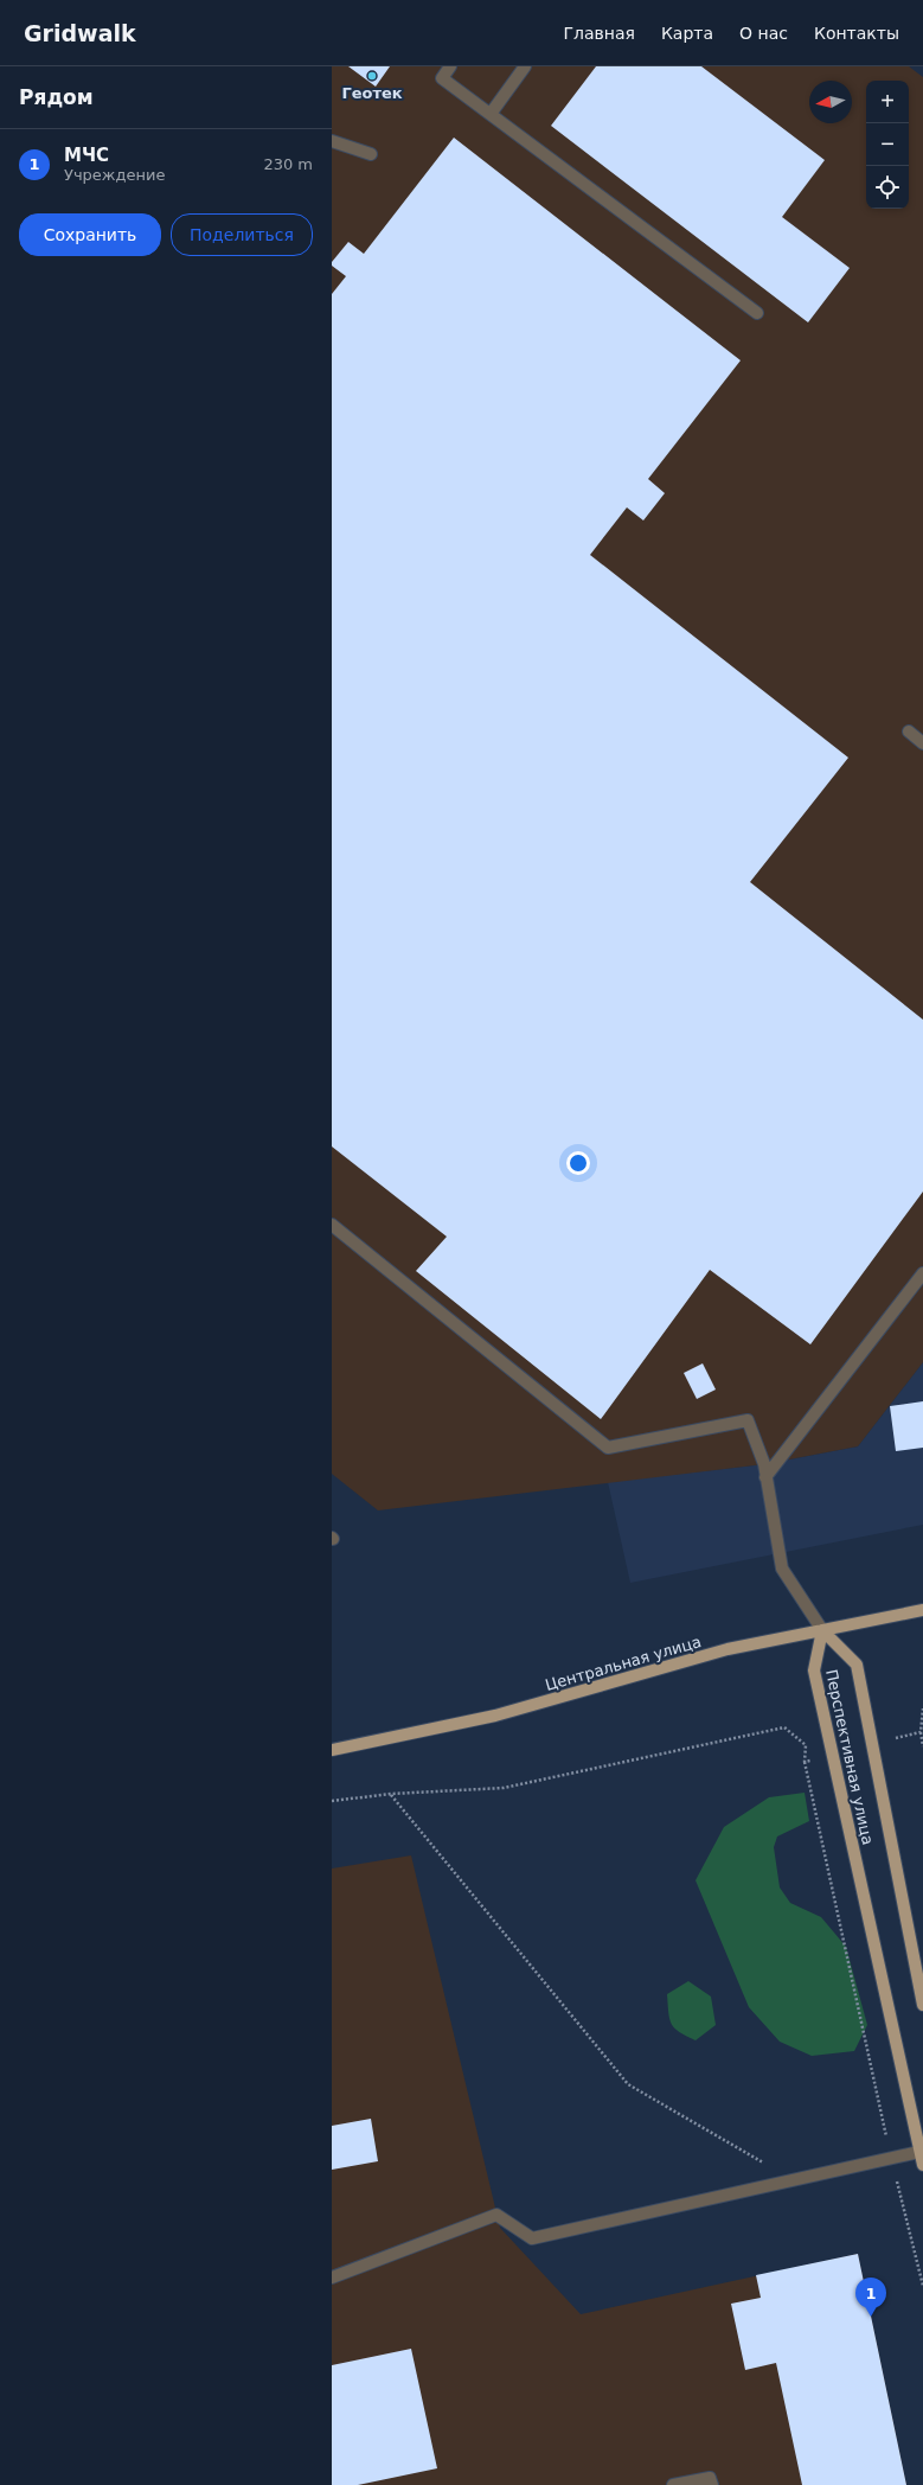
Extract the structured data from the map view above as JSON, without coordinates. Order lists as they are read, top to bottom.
{
  "streets": {
    "main road": ["Центральная улица", "Перспективная улица"]
  },
  "crossings": [
    ["Центральная улица", "Перспективная улица"]
  ],
  "places": ["Геотек"],
  "north": "left",
  "page": {
    "header": "Gridwalk",
    "nav": [
      "Главная",
      "Карта",
      "О нас",
      "Контакты"
    ],
    "heading": "Рядом",
    "map_buttons": ["+", "−"],
    "list": [
      {
        "mark": "1",
        "name": "МЧС",
        "note": "Учреждение",
        "value": "230 m"
      }
    ],
    "buttons": ["Сохранить", "Поделиться"],
    "pins": "1"
  }
}
